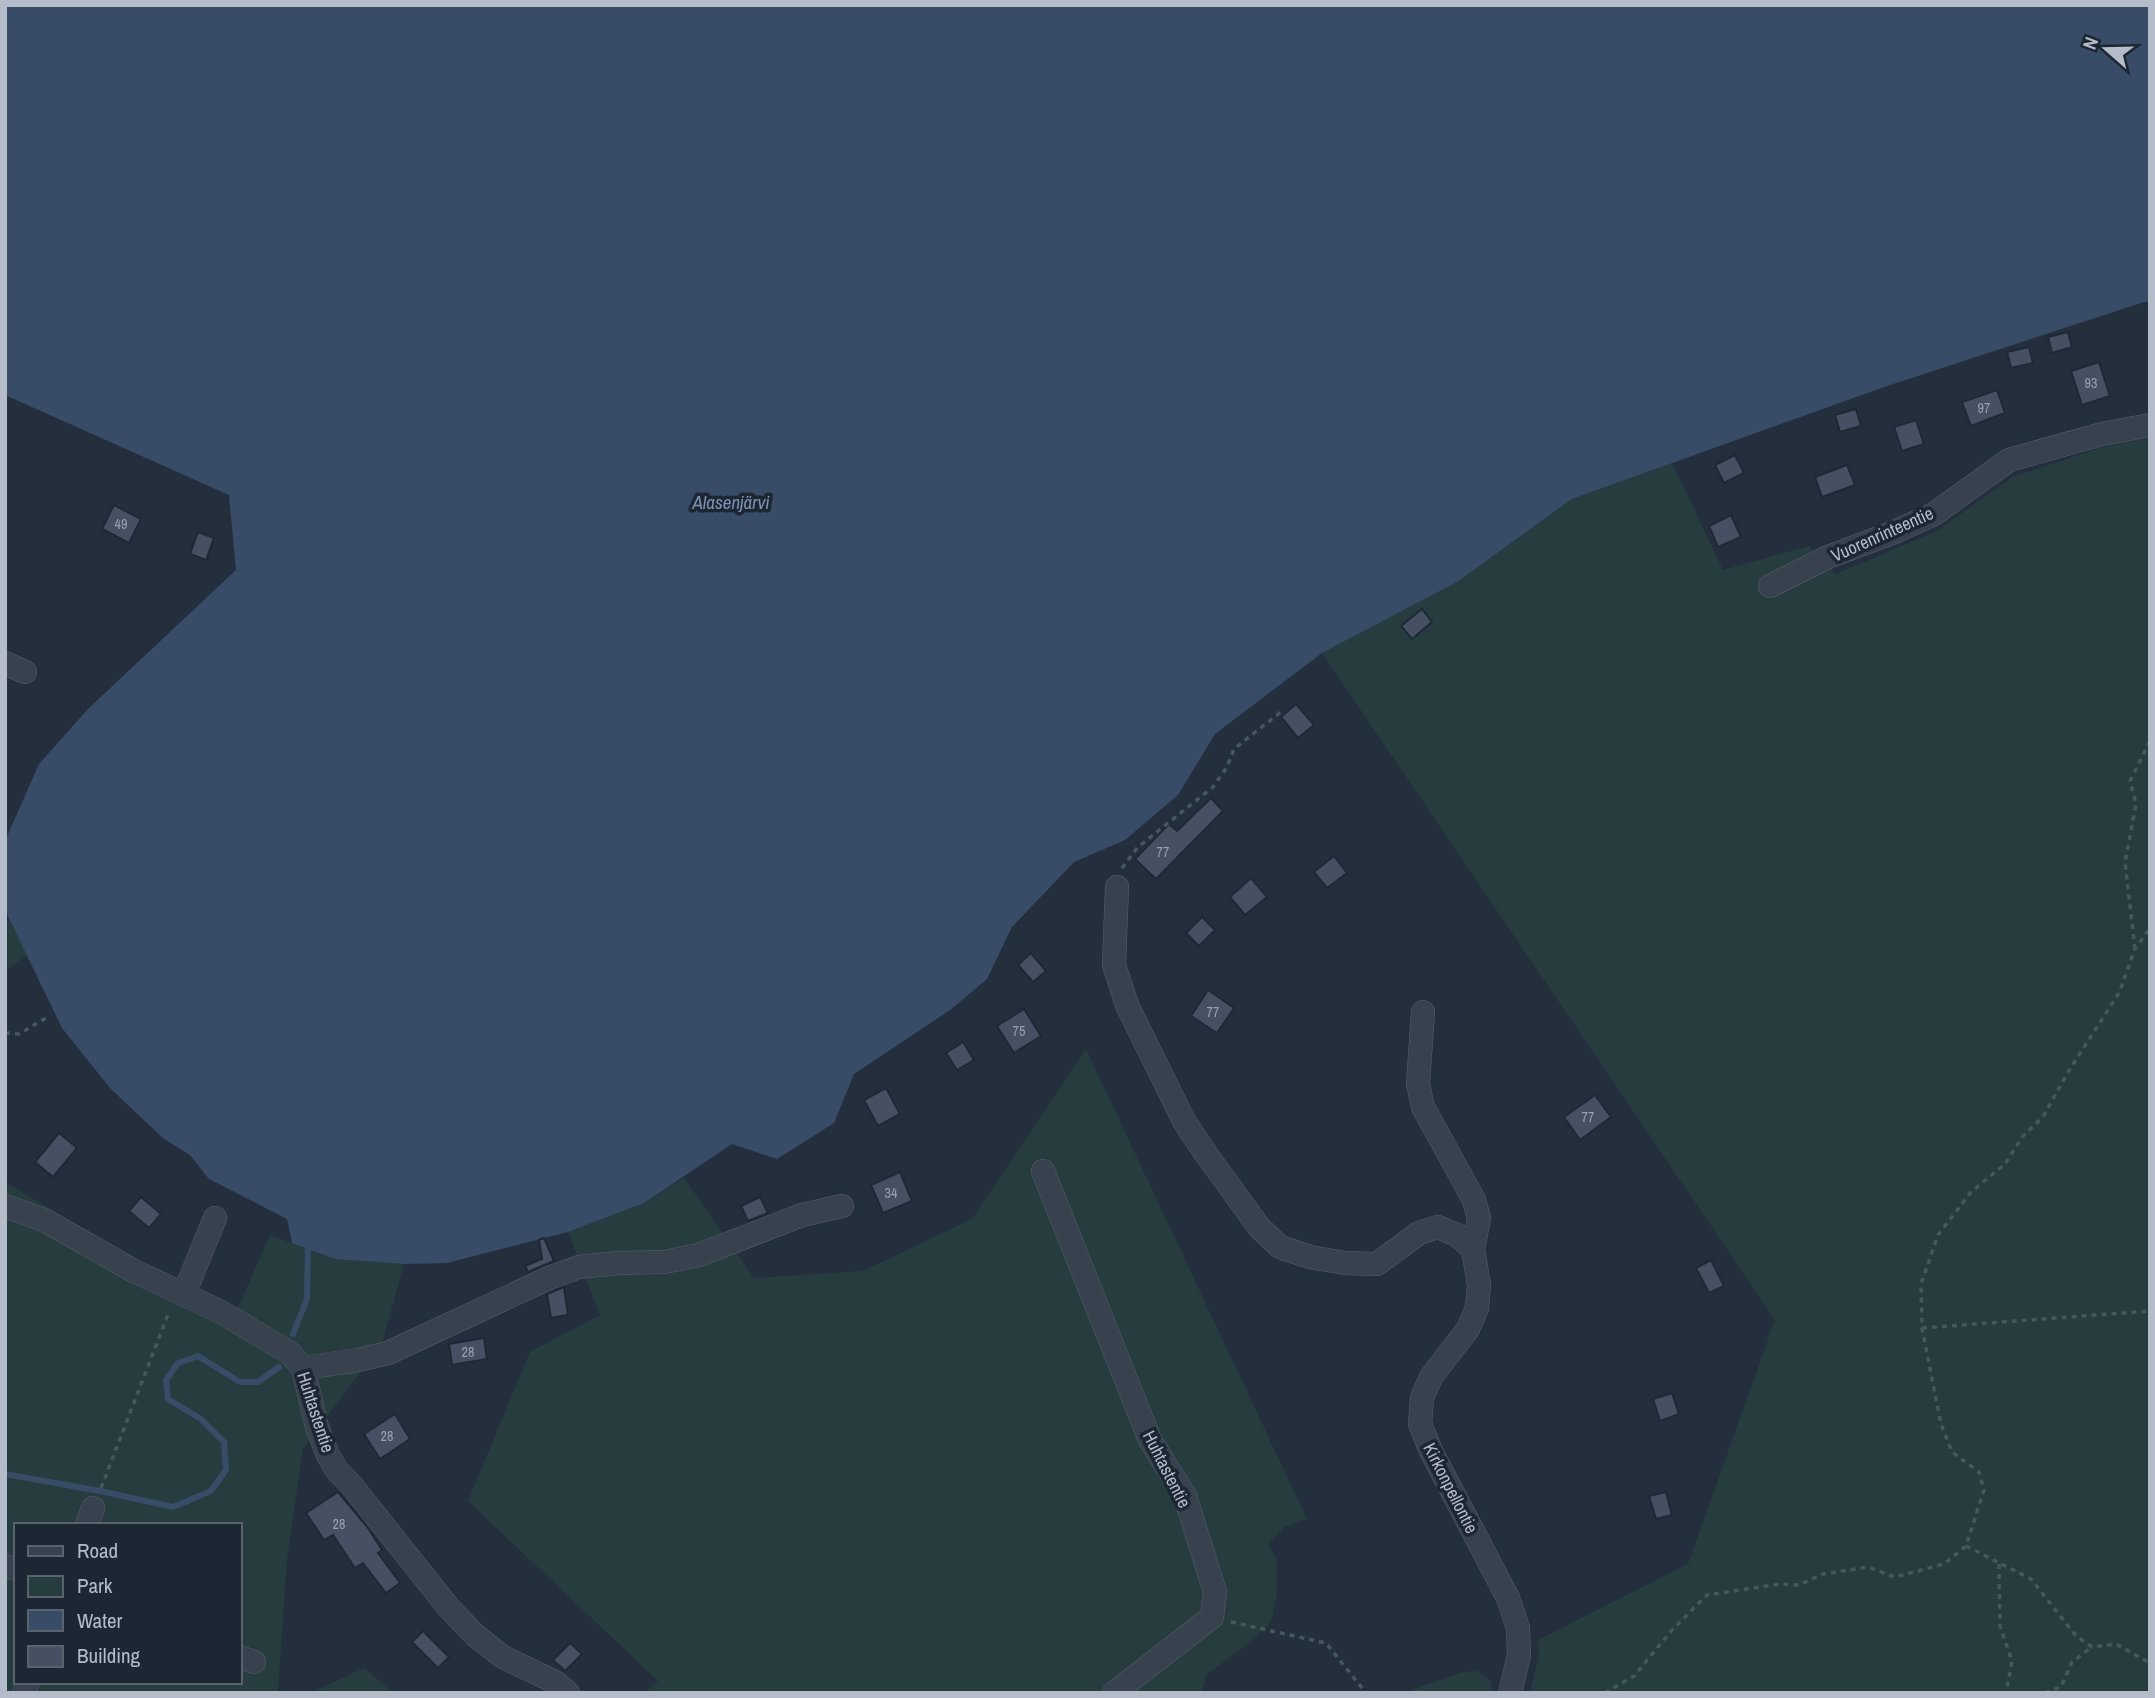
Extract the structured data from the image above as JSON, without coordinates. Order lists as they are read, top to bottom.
{
  "streets": {
    "street": ["Vuorenrinteentie", "Huhtastentie", "Kirkonpellontie"]
  },
  "water": ["Alasenjärvi"],
  "house_numbers": [
    "93",
    "97",
    "49",
    "77",
    "77",
    "75",
    "77",
    "34",
    "28",
    "28",
    "28"
  ],
  "legend": [
    "Road",
    "Park",
    "Water",
    "Building"
  ],
  "north": "left"
}
